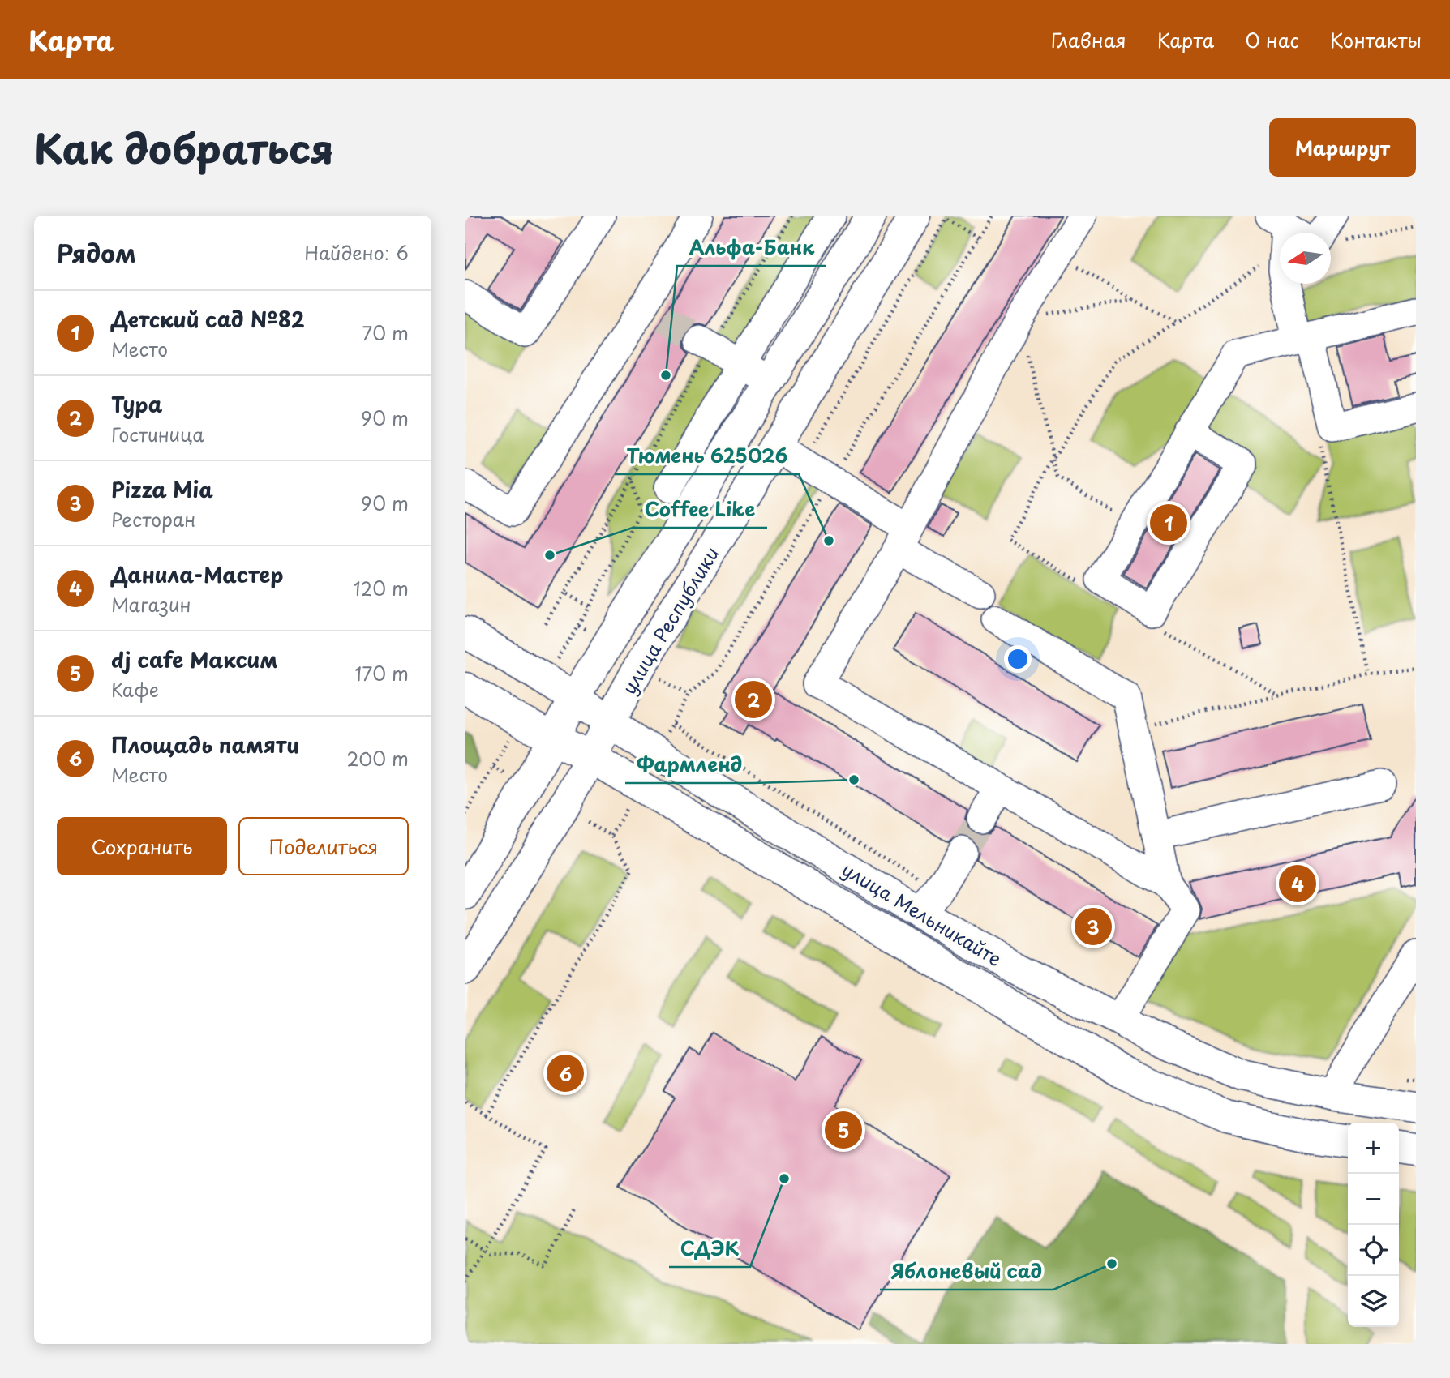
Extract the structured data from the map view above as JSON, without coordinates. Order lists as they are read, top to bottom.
{
  "streets": {
    "main road": ["улица Республики", "улица Мельникайте"]
  },
  "crossings": [
    ["улица Республики", "улица Мельникайте"]
  ],
  "places": [
    "Альфа-Банк",
    "Тюмень 625026",
    "Coffee Like",
    "Фармленд",
    "СДЭК",
    "Яблоневый сад"
  ],
  "north": "left",
  "page": {
    "header": "Карта",
    "nav": [
      "Главная",
      "Карта",
      "О нас",
      "Контакты"
    ],
    "title": "Как добраться",
    "buttons": [
      "Маршрут",
      ["Сохранить", "Поделиться"]
    ],
    "heading": ["Рядом", "Найдено: 6"],
    "list": [
      {
        "mark": "1",
        "name": "Детский сад №82",
        "note": "Место",
        "value": "70 m"
      },
      {
        "mark": "2",
        "name": "Тура",
        "note": "Гостиница",
        "value": "90 m"
      },
      {
        "mark": "3",
        "name": "Pizza Mia",
        "note": "Ресторан",
        "value": "90 m"
      },
      {
        "mark": "4",
        "name": "Данила-Мастер",
        "note": "Магазин",
        "value": "120 m"
      },
      {
        "mark": "5",
        "name": "dj cafe Максим",
        "note": "Кафе",
        "value": "170 m"
      },
      {
        "mark": "6",
        "name": "Площадь памяти",
        "note": "Место",
        "value": "200 m"
      }
    ],
    "pins": [
      "1",
      "2",
      "4",
      "3",
      "6",
      "5"
    ],
    "map_buttons": ["+", "−"]
  }
}
